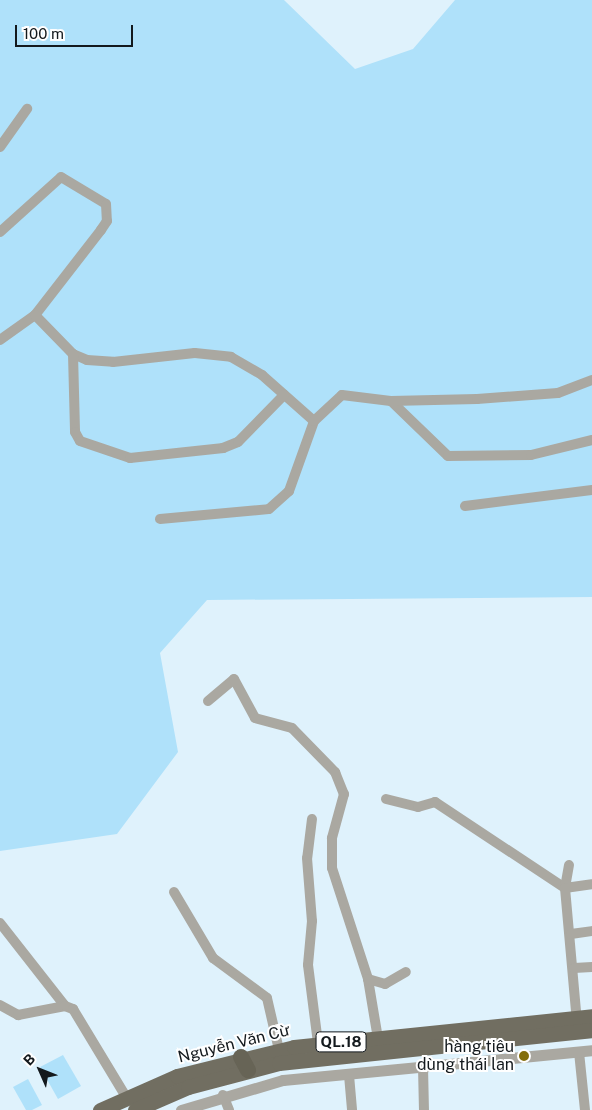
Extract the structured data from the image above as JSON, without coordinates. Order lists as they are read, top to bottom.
{
  "streets": {
    "main road": ["QL.18", "Nguyễn Văn Cừ"]
  },
  "places": ["hàng tiêu dùng thái lan"],
  "scale_bar": "100 m",
  "north": "top left"
}
